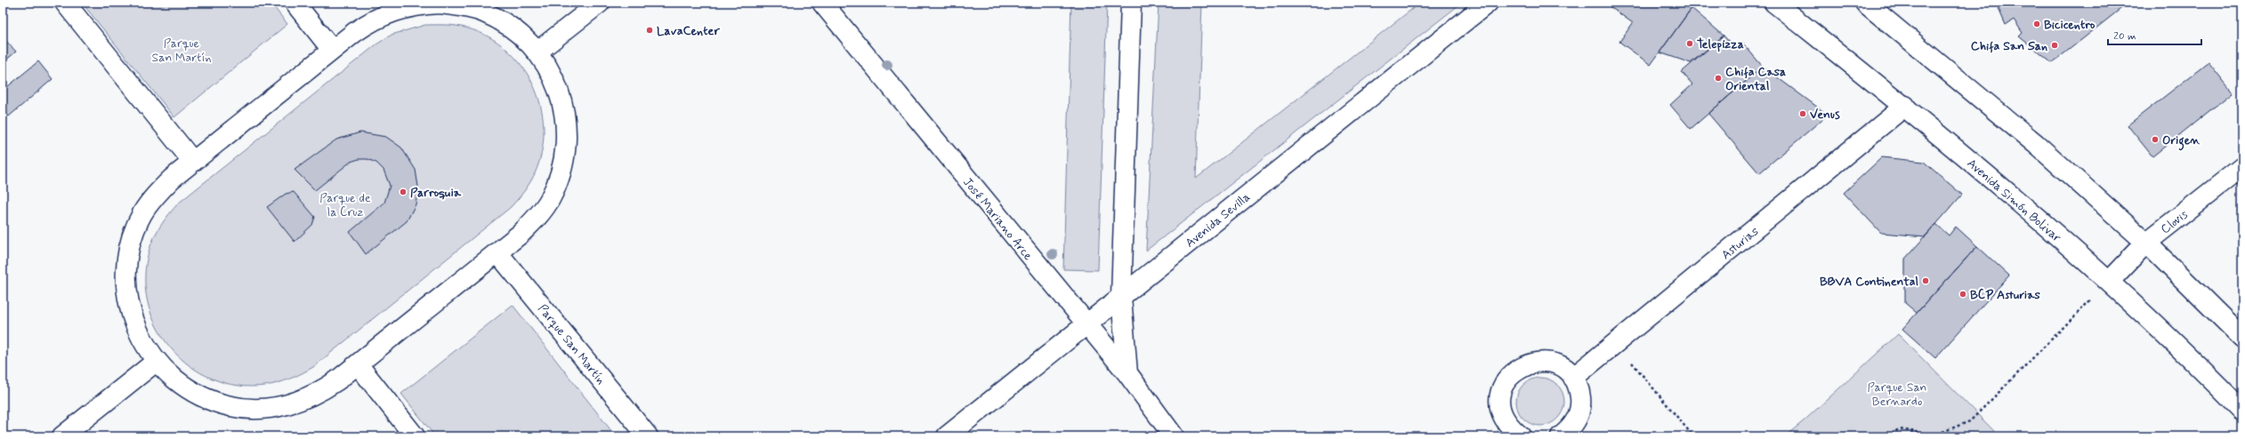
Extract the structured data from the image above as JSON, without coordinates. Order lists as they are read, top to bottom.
{
  "streets": {
    "street": [
      "Avenida Simón Bolivar",
      "José Mariano Arce",
      "Avenida Sevilla",
      "Clovis",
      "Asturias",
      "Parque San Martín"
    ]
  },
  "crossings": [
    ["Avenida Simón Bolivar", "Clovis"],
    ["Avenida Simón Bolivar", "Asturias"],
    ["José Mariano Arce", "Avenida Sevilla"]
  ],
  "parks": ["Parque San Martín", "Parque de la Cruz", "Parque San Bernardo"],
  "places": [
    "Bicicentro",
    "LavaCenter",
    "Telepizza",
    "Chifa San San",
    "Chifa Casa Oriental",
    "Venus",
    "Origen",
    "Parroquia",
    "BBVA Continental",
    "BCP Asturias"
  ],
  "scale_bar": "20 m"
}
